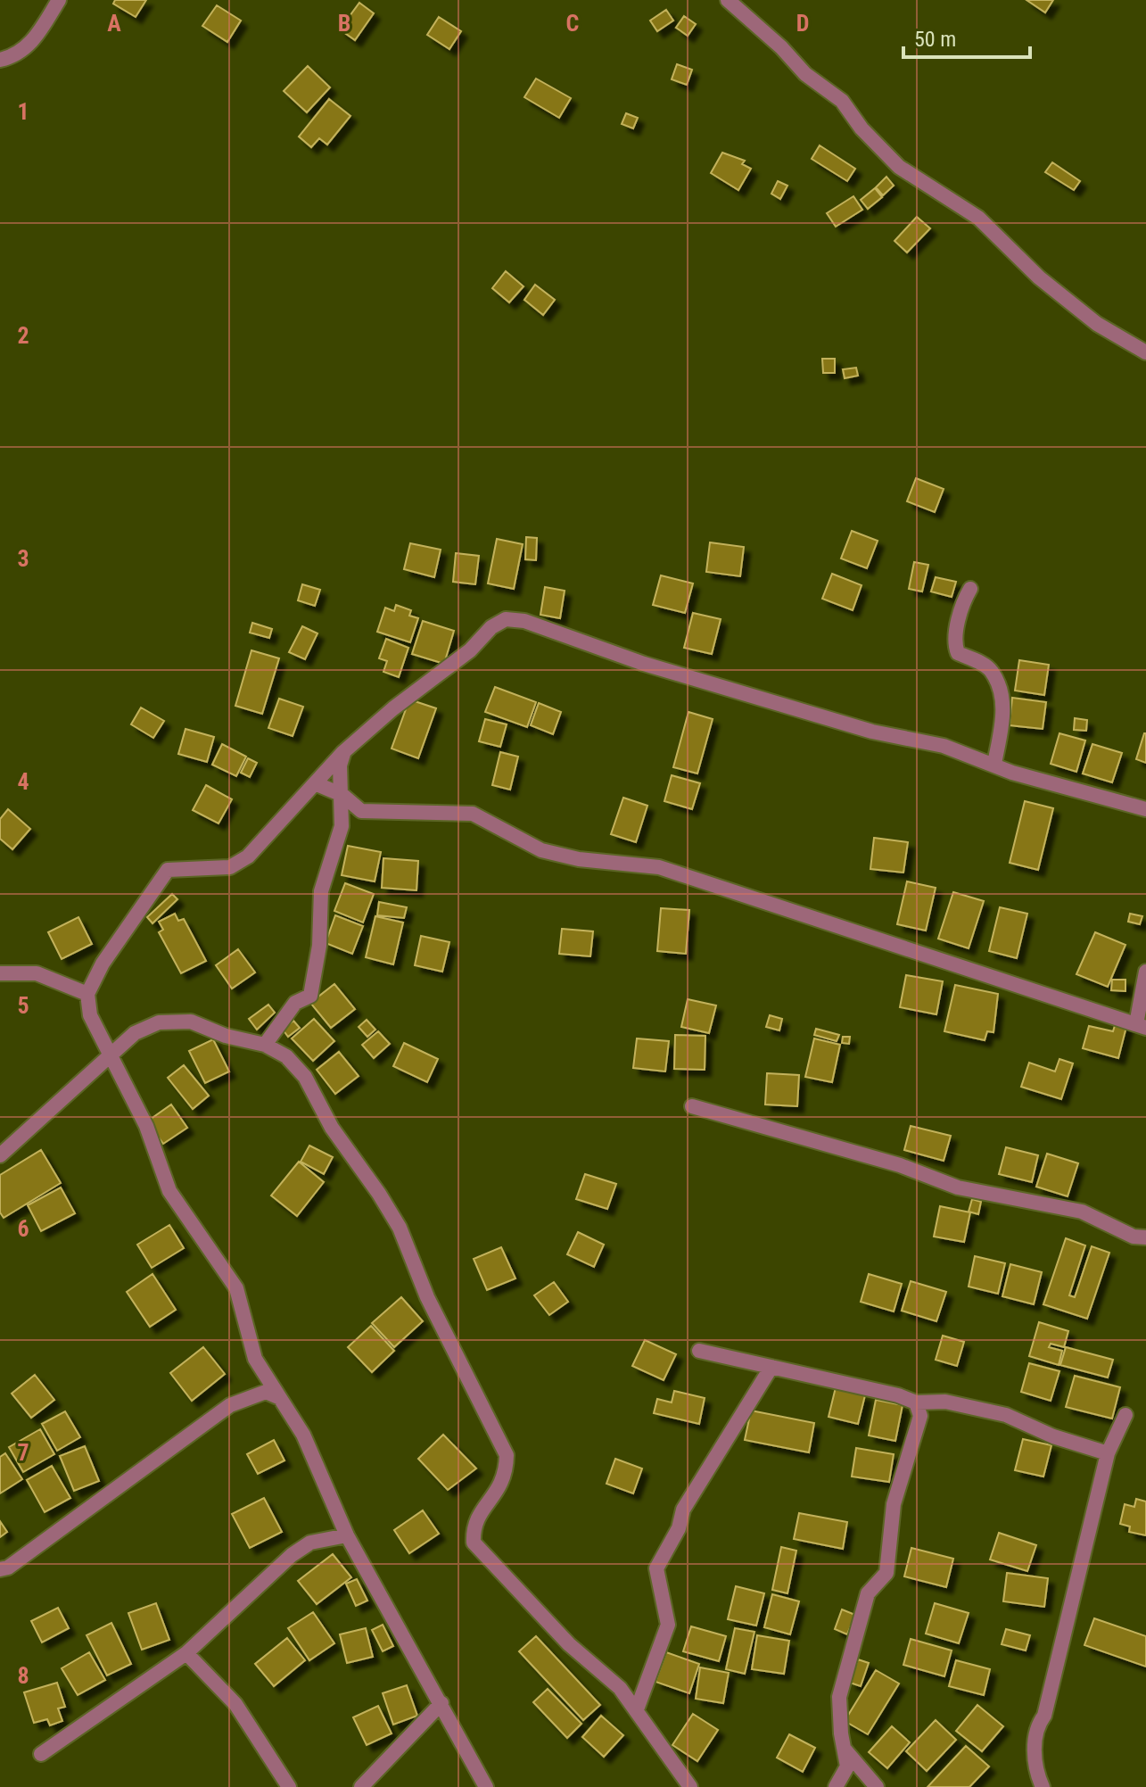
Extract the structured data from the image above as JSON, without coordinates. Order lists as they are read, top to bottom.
{
  "scale_bar": "50 m",
  "grid": {
    "columns": [
      "A",
      "B",
      "C",
      "D"
    ],
    "rows": [
      "1",
      "2",
      "3",
      "4",
      "5",
      "6",
      "7",
      "8"
    ]
  }
}
